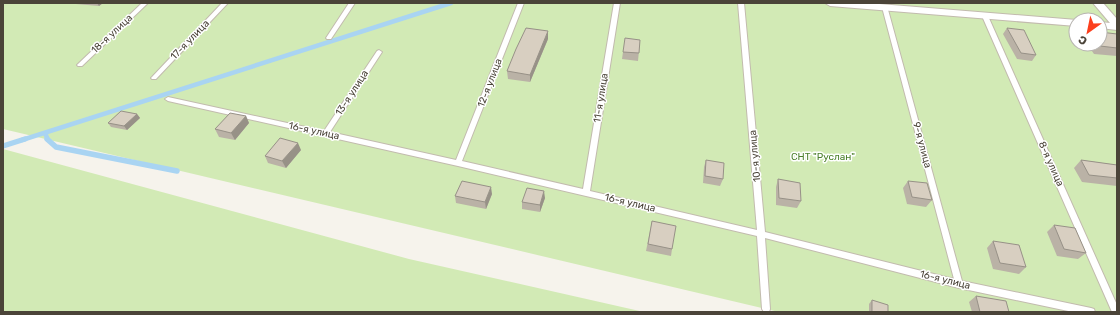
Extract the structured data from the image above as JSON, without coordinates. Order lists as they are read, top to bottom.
{
  "streets": {
    "lane": [
      "18-я улица",
      "17-я улица",
      "12-я улица",
      "13-я улица",
      "11-я улица",
      "16-я улица",
      "9-я улица",
      "10-я улица",
      "8-я улица"
    ]
  },
  "crossings": [
    ["12-я улица", "16-я улица"],
    ["13-я улица", "16-я улица"],
    ["11-я улица", "16-я улица"],
    ["16-я улица", "9-я улица"],
    ["16-я улица", "10-я улица"]
  ],
  "parks": ["СНТ \"Руслан\""],
  "north": "bottom left"
}
